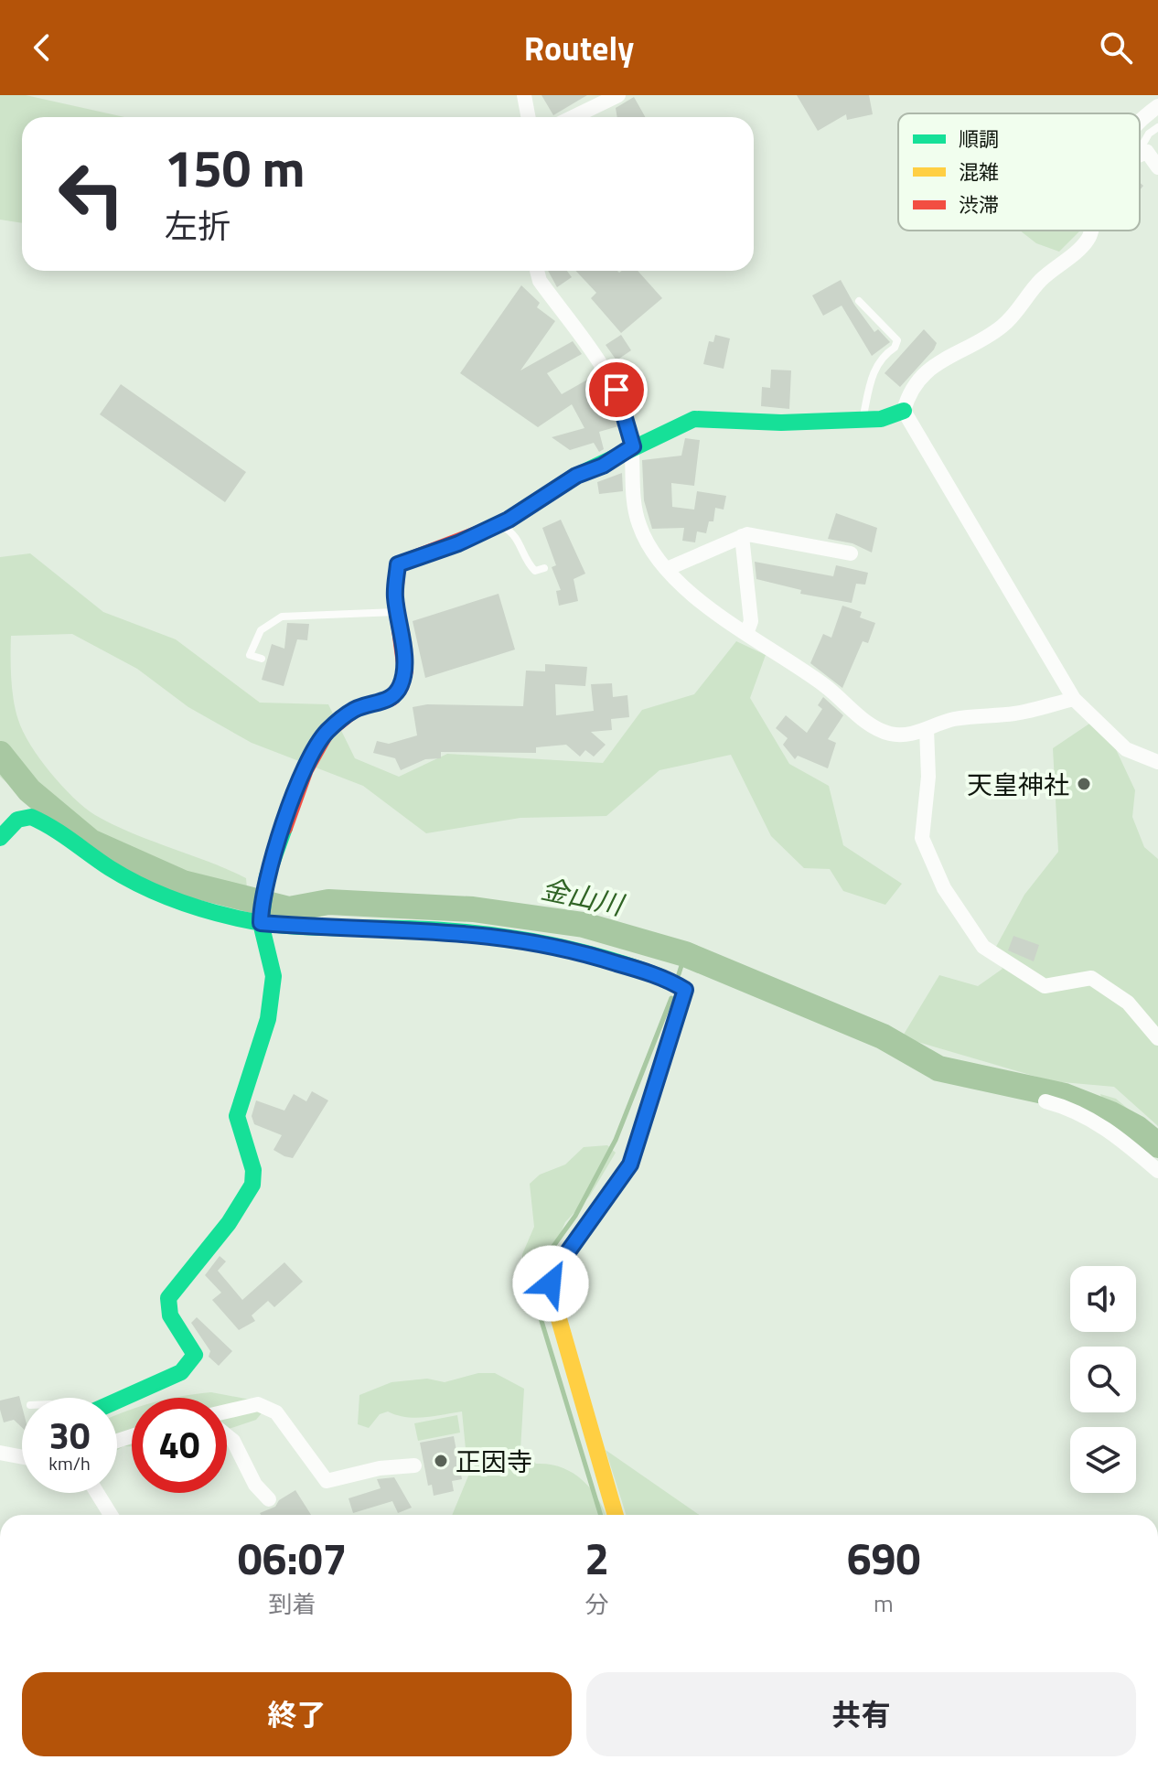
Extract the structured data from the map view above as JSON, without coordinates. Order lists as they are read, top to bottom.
{
  "water": ["金山川"],
  "places": ["天皇神社", "正因寺"],
  "legend": ["順調", "混雑", "渋滞"],
  "page": {
    "header": "Routely",
    "turn": ["150 m", "左折"],
    "speed": "30 km/h",
    "limit": "40",
    "eta": [
      "06:07",
      "到着",
      "2",
      "分",
      "690",
      "m"
    ],
    "buttons": ["終了", "共有"]
  }
}
